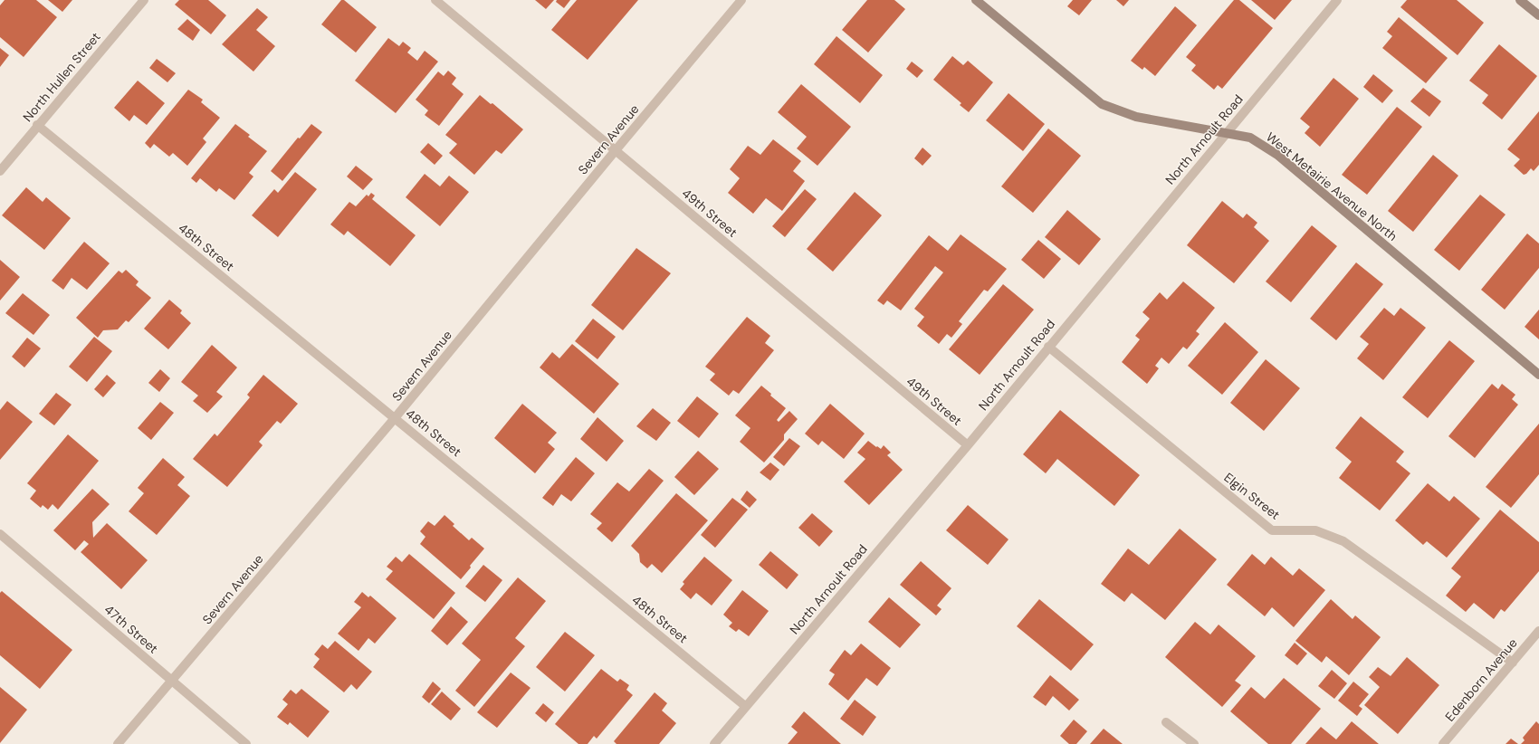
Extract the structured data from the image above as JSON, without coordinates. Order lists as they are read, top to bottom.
{
  "streets": {
    "main road": ["West Metairie Avenue North"],
    "street": [
      "North Hullen Street",
      "Severn Avenue",
      "North Arnoult Road",
      "49th Street",
      "48th Street",
      "Elgin Street",
      "47th Street",
      "Edenborn Avenue"
    ]
  },
  "crossings": [
    ["North Hullen Street", "48th Street"],
    ["Severn Avenue", "49th Street"],
    ["Severn Avenue", "48th Street"],
    ["Severn Avenue", "47th Street"],
    ["North Arnoult Road", "West Metairie Avenue North"],
    ["North Arnoult Road", "49th Street"],
    ["North Arnoult Road", "48th Street"],
    ["North Arnoult Road", "Elgin Street"],
    ["Elgin Street", "Edenborn Avenue"]
  ]
}
